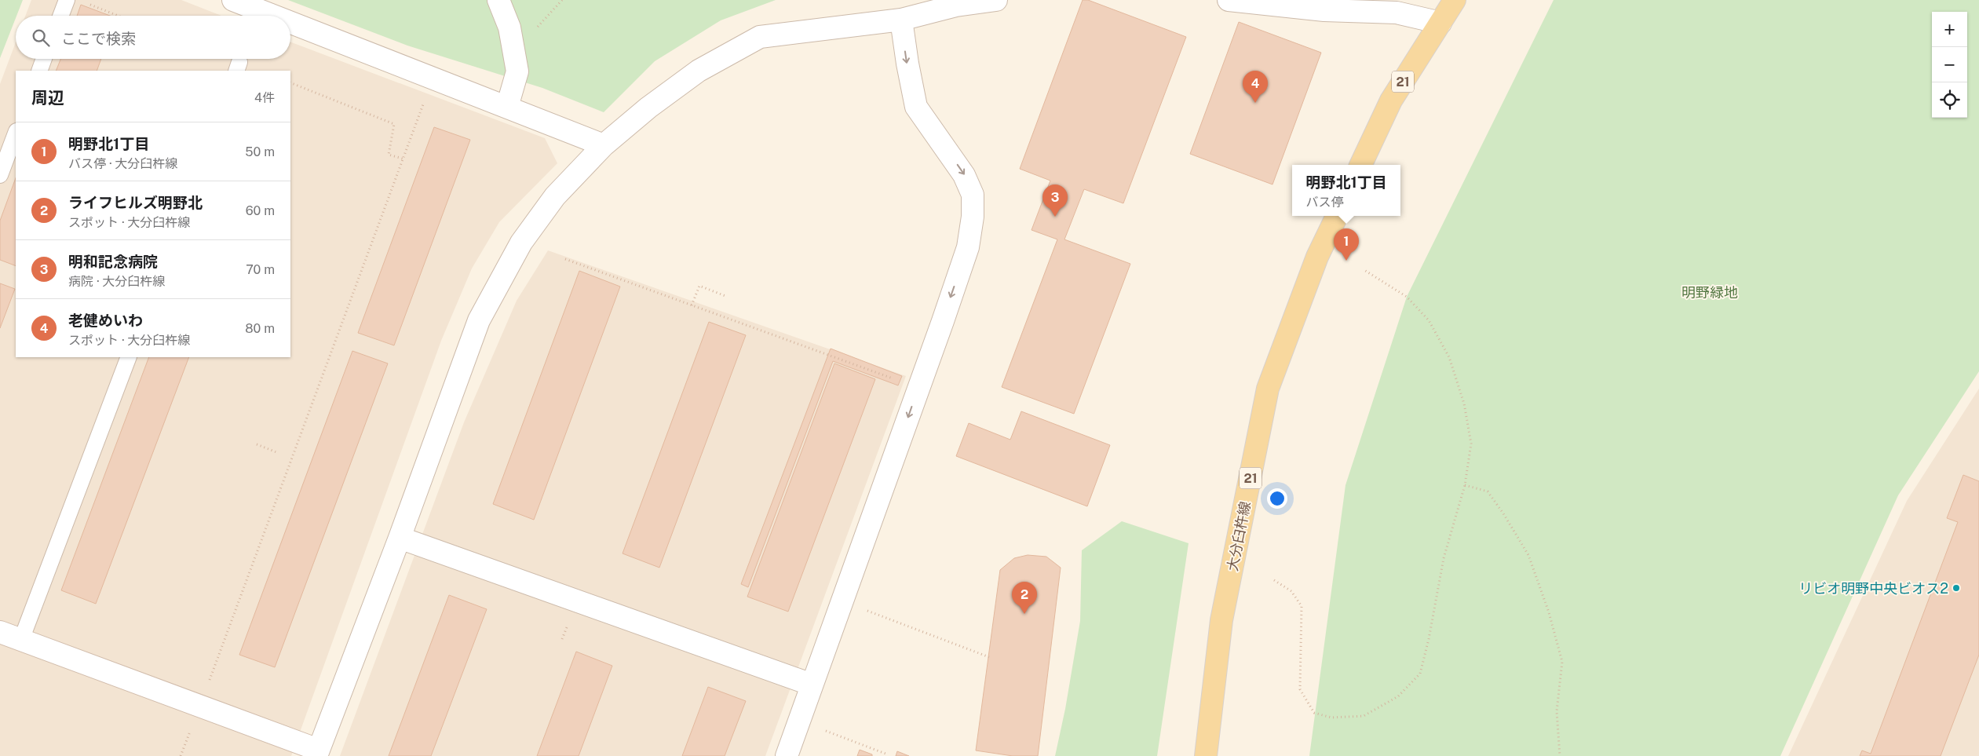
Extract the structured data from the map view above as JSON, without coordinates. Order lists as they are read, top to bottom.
{
  "streets": {
    "main road": ["21", "大分臼杵線"]
  },
  "parks": ["明野緑地"],
  "places": ["リビオ明野中央ビオス2"],
  "page": {
    "map_buttons": ["+", "−"],
    "search": "ここで検索",
    "pins": [
      "4",
      "3",
      "1",
      "2"
    ],
    "heading": ["周辺", "4件"],
    "list": [
      {
        "mark": "1",
        "name": "明野北1丁目",
        "note": "バス停 · 大分臼杵線",
        "value": "50 m"
      },
      {
        "mark": "2",
        "name": "ライフヒルズ明野北",
        "note": "スポット · 大分臼杵線",
        "value": "60 m"
      },
      {
        "mark": "3",
        "name": "明和記念病院",
        "note": "病院 · 大分臼杵線",
        "value": "70 m"
      },
      {
        "mark": "4",
        "name": "老健めいわ",
        "note": "スポット · 大分臼杵線",
        "value": "80 m"
      }
    ],
    "popup": ["明野北1丁目", "バス停"]
  }
}
